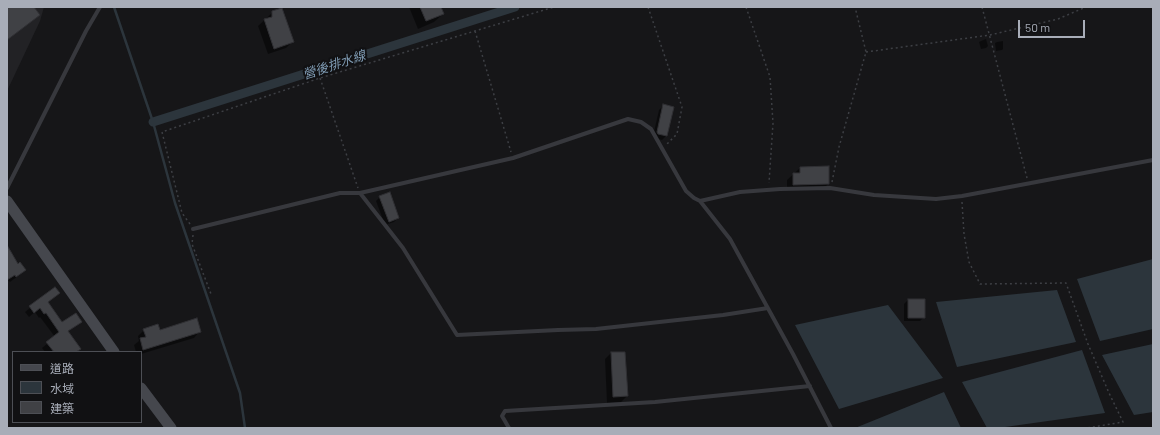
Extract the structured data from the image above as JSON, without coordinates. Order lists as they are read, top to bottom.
{
  "water": ["營後排水線"],
  "legend": ["道路", "水域", "建築"],
  "scale_bar": "50 m"
}
